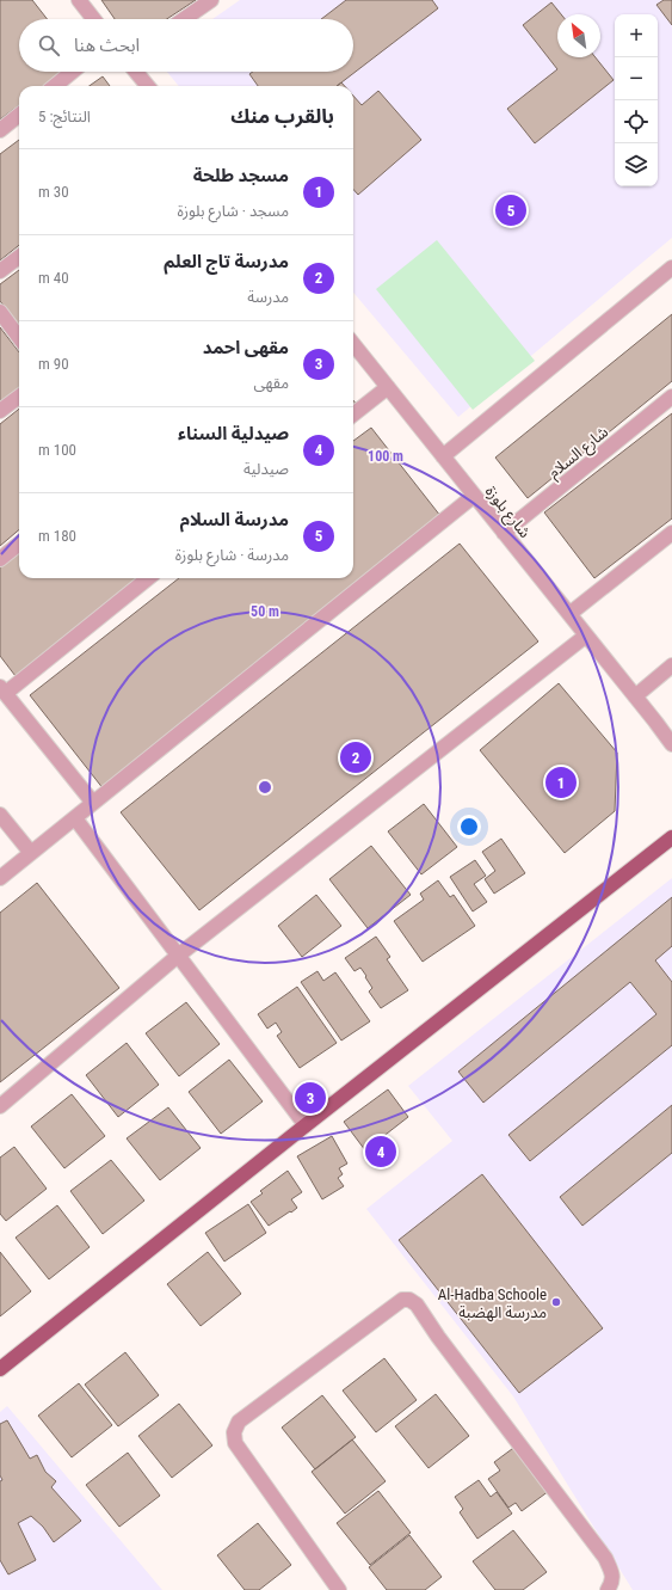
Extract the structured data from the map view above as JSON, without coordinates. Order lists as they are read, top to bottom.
{
  "streets": {
    "street": ["شارع السلام", "شارع بلوزة"]
  },
  "crossings": [
    ["شارع السلام", "شارع بلوزة"]
  ],
  "places": ["Al-Hadba Schoole مدرسة الهضبة"],
  "north": "top left",
  "page": {
    "map_buttons": ["+", "−"],
    "search": "ابحث هنا",
    "heading": ["بالقرب منك", "النتائج: 5"],
    "list": [
      {
        "mark": "1",
        "name": "مسجد طلحة",
        "note": "مسجد · شارع بلوزة",
        "value": "30 m"
      },
      {
        "mark": "2",
        "name": "مدرسة تاج العلم",
        "note": "مدرسة",
        "value": "40 m"
      },
      {
        "mark": "3",
        "name": "مقهى احمد",
        "note": "مقهى",
        "value": "90 m"
      },
      {
        "mark": "4",
        "name": "صيدلية السناء",
        "note": "صيدلية",
        "value": "100 m"
      },
      {
        "mark": "5",
        "name": "مدرسة السلام",
        "note": "مدرسة · شارع بلوزة",
        "value": "180 m"
      }
    ],
    "pins": [
      "5",
      "2",
      "1",
      "3",
      "4"
    ]
  },
  "rings": ["100 m", "50 m"]
}
